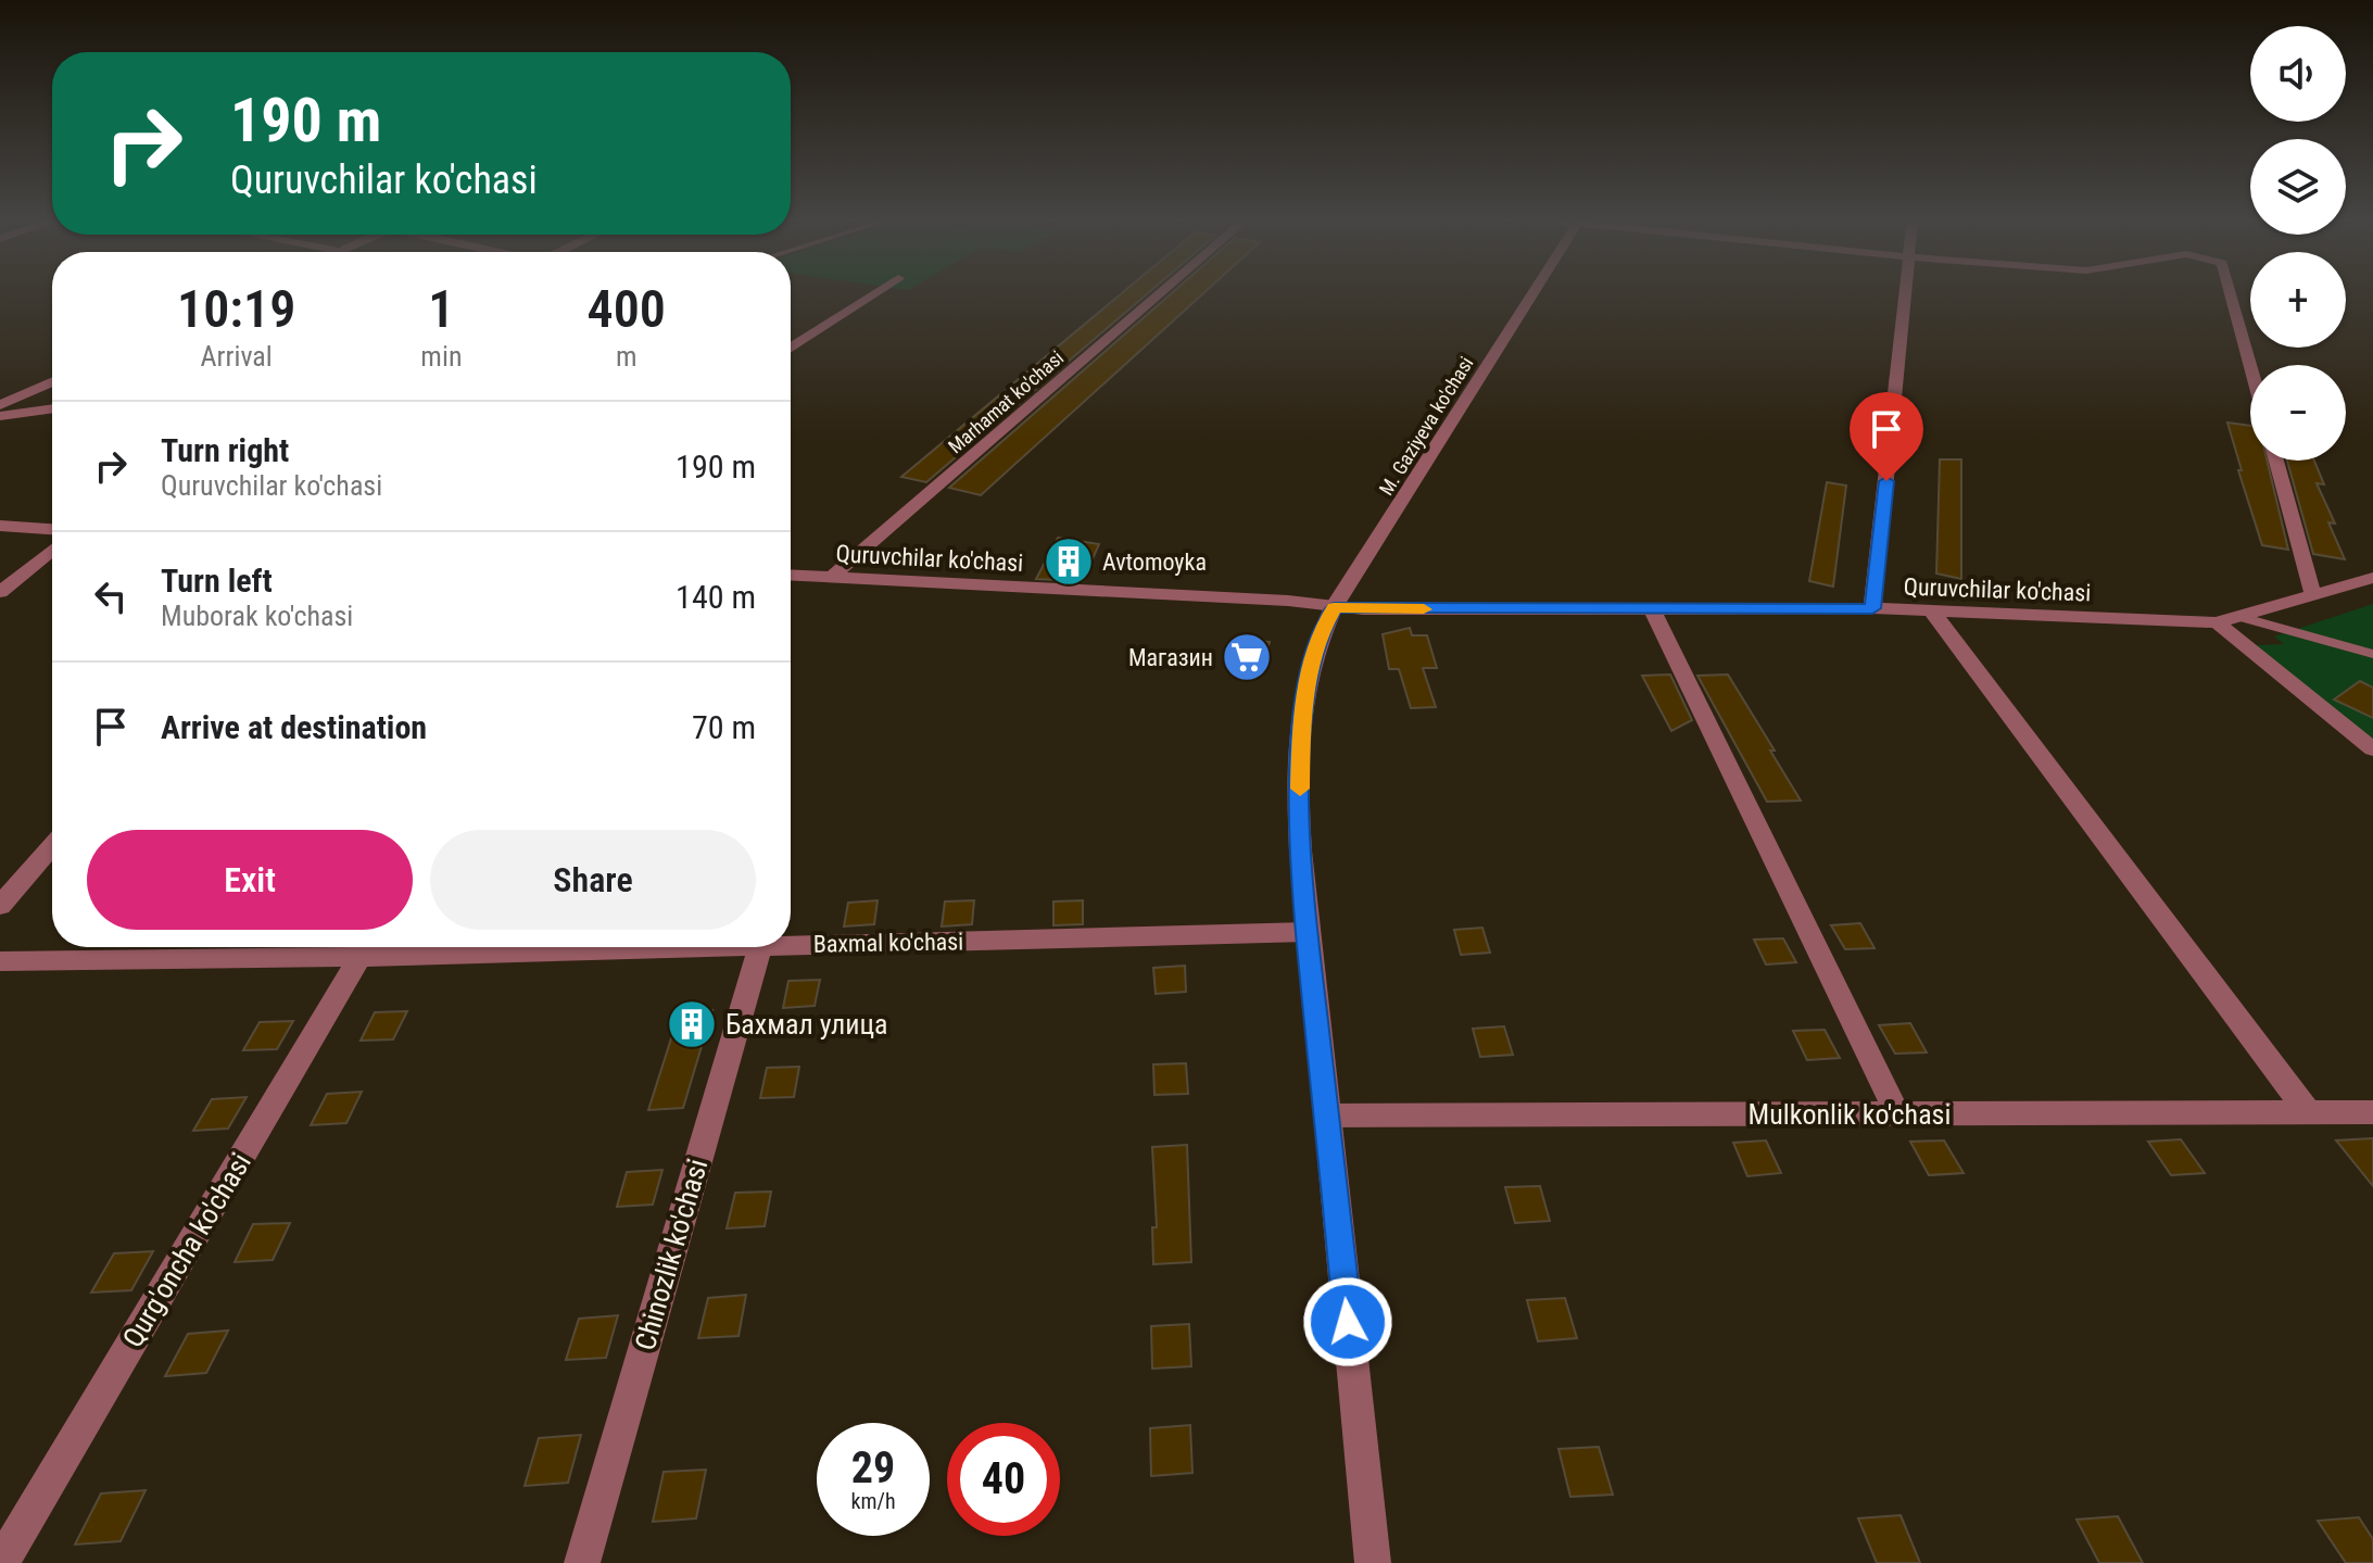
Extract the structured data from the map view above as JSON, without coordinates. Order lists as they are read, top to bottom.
{
  "streets": {
    "street": [
      "Marhamat ko'chasi",
      "M. Gaziyeva ko'chasi",
      "Quruvchilar ko'chasi",
      "Baхmal ko'chasi",
      "Mulkonlik ko'chasi",
      "Qurg'oncha ko'chasi",
      "Сhinozlik ko'chasi"
    ]
  },
  "crossings": [
    ["Marhamat ko'chasi", "Quruvchilar ko'chasi"],
    ["M. Gaziyeva ko'chasi", "Quruvchilar ko'chasi"],
    ["M. Gaziyeva ko'chasi", "Baхmal ko'chasi"],
    ["M. Gaziyeva ko'chasi", "Mulkonlik ko'chasi"],
    ["Baхmal ko'chasi", "Qurg'oncha ko'chasi"]
  ],
  "places": {
    "building": ["Avtomoyka", "Бахмал улица"],
    "supermarket": ["Магазин"]
  },
  "page": {
    "map_buttons": ["+", "−"],
    "turn": ["190 m", "Quruvchilar ko'chasi"],
    "eta": [
      "10:19",
      "Arrival",
      "1",
      "min",
      "400",
      "m"
    ],
    "list": [
      {
        "name": "Turn right",
        "note": "Quruvchilar ko'chasi",
        "value": "190 m"
      },
      {
        "name": "Turn left",
        "note": "Muborak ko'chasi",
        "value": "140 m"
      },
      {
        "name": "Arrive at destination",
        "value": "70 m"
      }
    ],
    "buttons": ["Exit", "Share"],
    "speed": "29 km/h",
    "limit": "40"
  }
}
